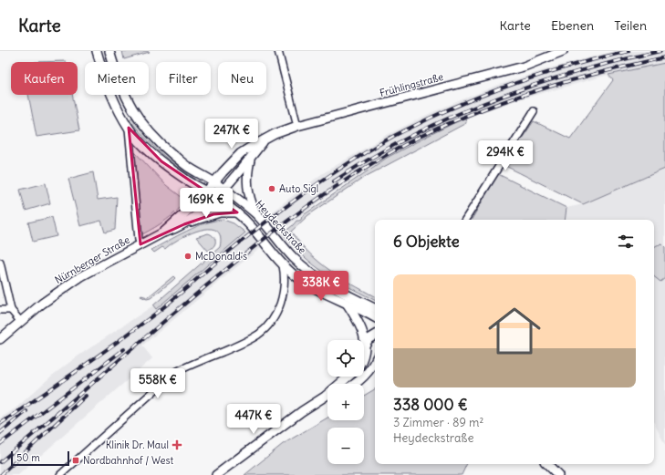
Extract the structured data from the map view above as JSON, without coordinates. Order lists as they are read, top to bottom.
{
  "streets": {
    "main road": ["Frühlingstraße", "Heydeckstraße", "Nürnberger Straße"]
  },
  "crossings": [
    ["Frühlingstraße", "Heydeckstraße"],
    ["Frühlingstraße", "Nürnberger Straße"]
  ],
  "places": {
    "other": ["Auto Sigl", "McDonald's"],
    "health": ["Klinik Dr. Maul"],
    "transit": ["Nordbahnhof / West"]
  },
  "scale_bar": "50 m",
  "page": {
    "header": "Karte",
    "nav": ["Karte", "Ebenen", "Teilen"],
    "chip": [
      "Kaufen",
      "Mieten",
      "Filter",
      "Neu"
    ],
    "price": [
      "247K €",
      "294K €",
      "169K €",
      "338K €",
      "558K €",
      "447K €"
    ],
    "heading": "6 Objekte",
    "list": [
      {
        "name": "338 000 €",
        "note": "3 Zimmer · 89 m² · Heydeckstraße"
      }
    ],
    "map_buttons": ["+", "−"],
    "scale": "50 m"
  }
}
